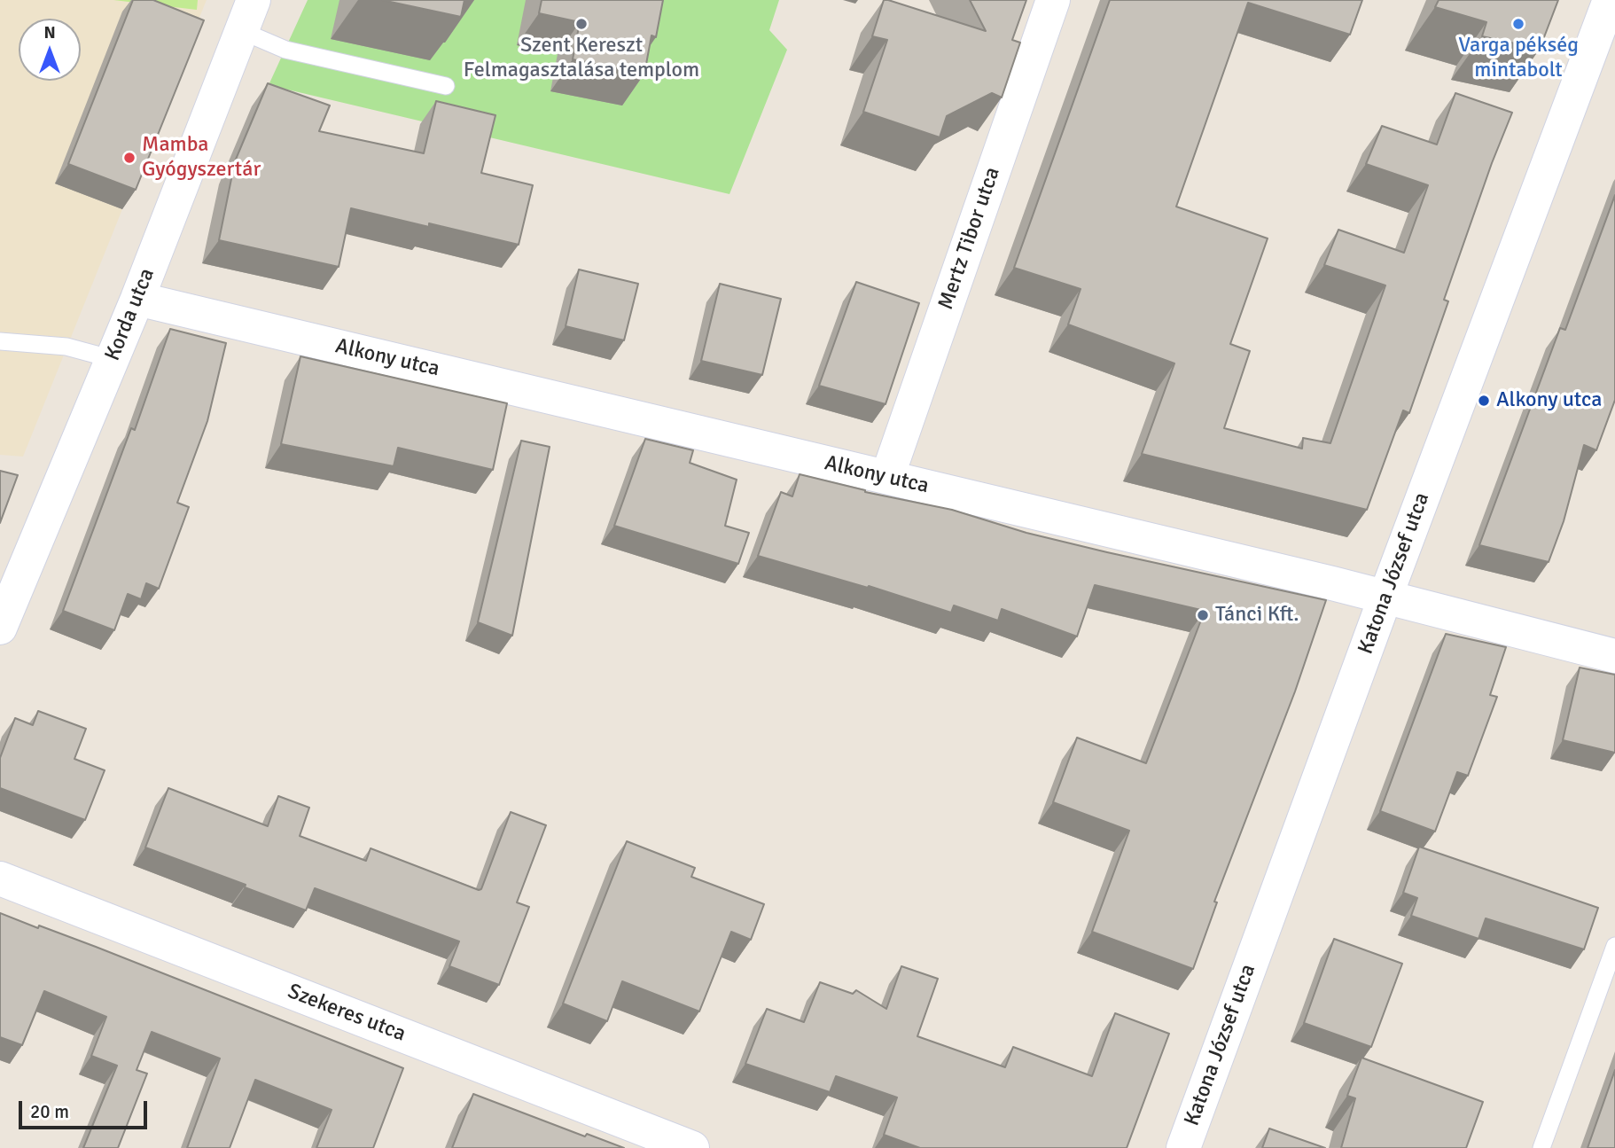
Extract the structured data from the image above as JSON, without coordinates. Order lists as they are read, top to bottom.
{
  "streets": {
    "street": [
      "Mertz Tibor utca",
      "Korda utca",
      "Alkony utca",
      "Katona József utca",
      "Szekeres utca"
    ]
  },
  "crossings": [
    ["Mertz Tibor utca", "Alkony utca"],
    ["Korda utca", "Alkony utca"],
    ["Alkony utca", "Katona József utca"]
  ],
  "places": [
    "Szent Kereszt Felmagasztalása templom",
    "Varga pékség mintabolt",
    "Mamba Gyógyszertár",
    "Alkony utca",
    "Tánci Kft."
  ],
  "scale_bar": "20 m",
  "north": "top"
}
